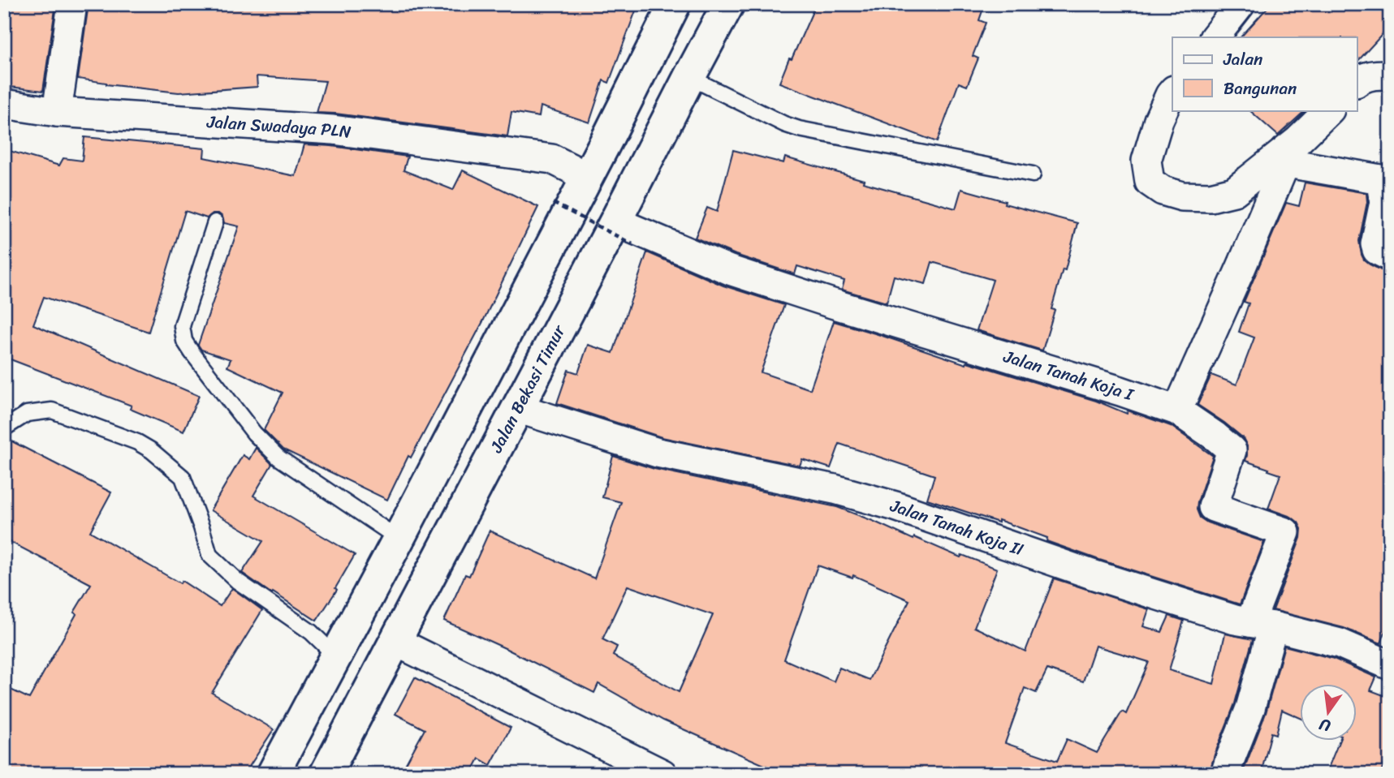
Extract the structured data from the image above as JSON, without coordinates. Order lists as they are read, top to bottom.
{
  "streets": {
    "main road": ["Jalan Bekasi Timur"],
    "street": ["Jalan Swadaya PLN", "Jalan Tanah Koja I", "Jalan Tanah Koja II"]
  },
  "crossings": [
    ["Jalan Tanah Koja I", "Jalan Bekasi Timur"],
    ["Jalan Tanah Koja I", "Jalan Tanah Koja II"],
    ["Jalan Bekasi Timur", "Jalan Tanah Koja II"]
  ],
  "legend": ["Jalan", "Bangunan"],
  "north": "bottom"
}
